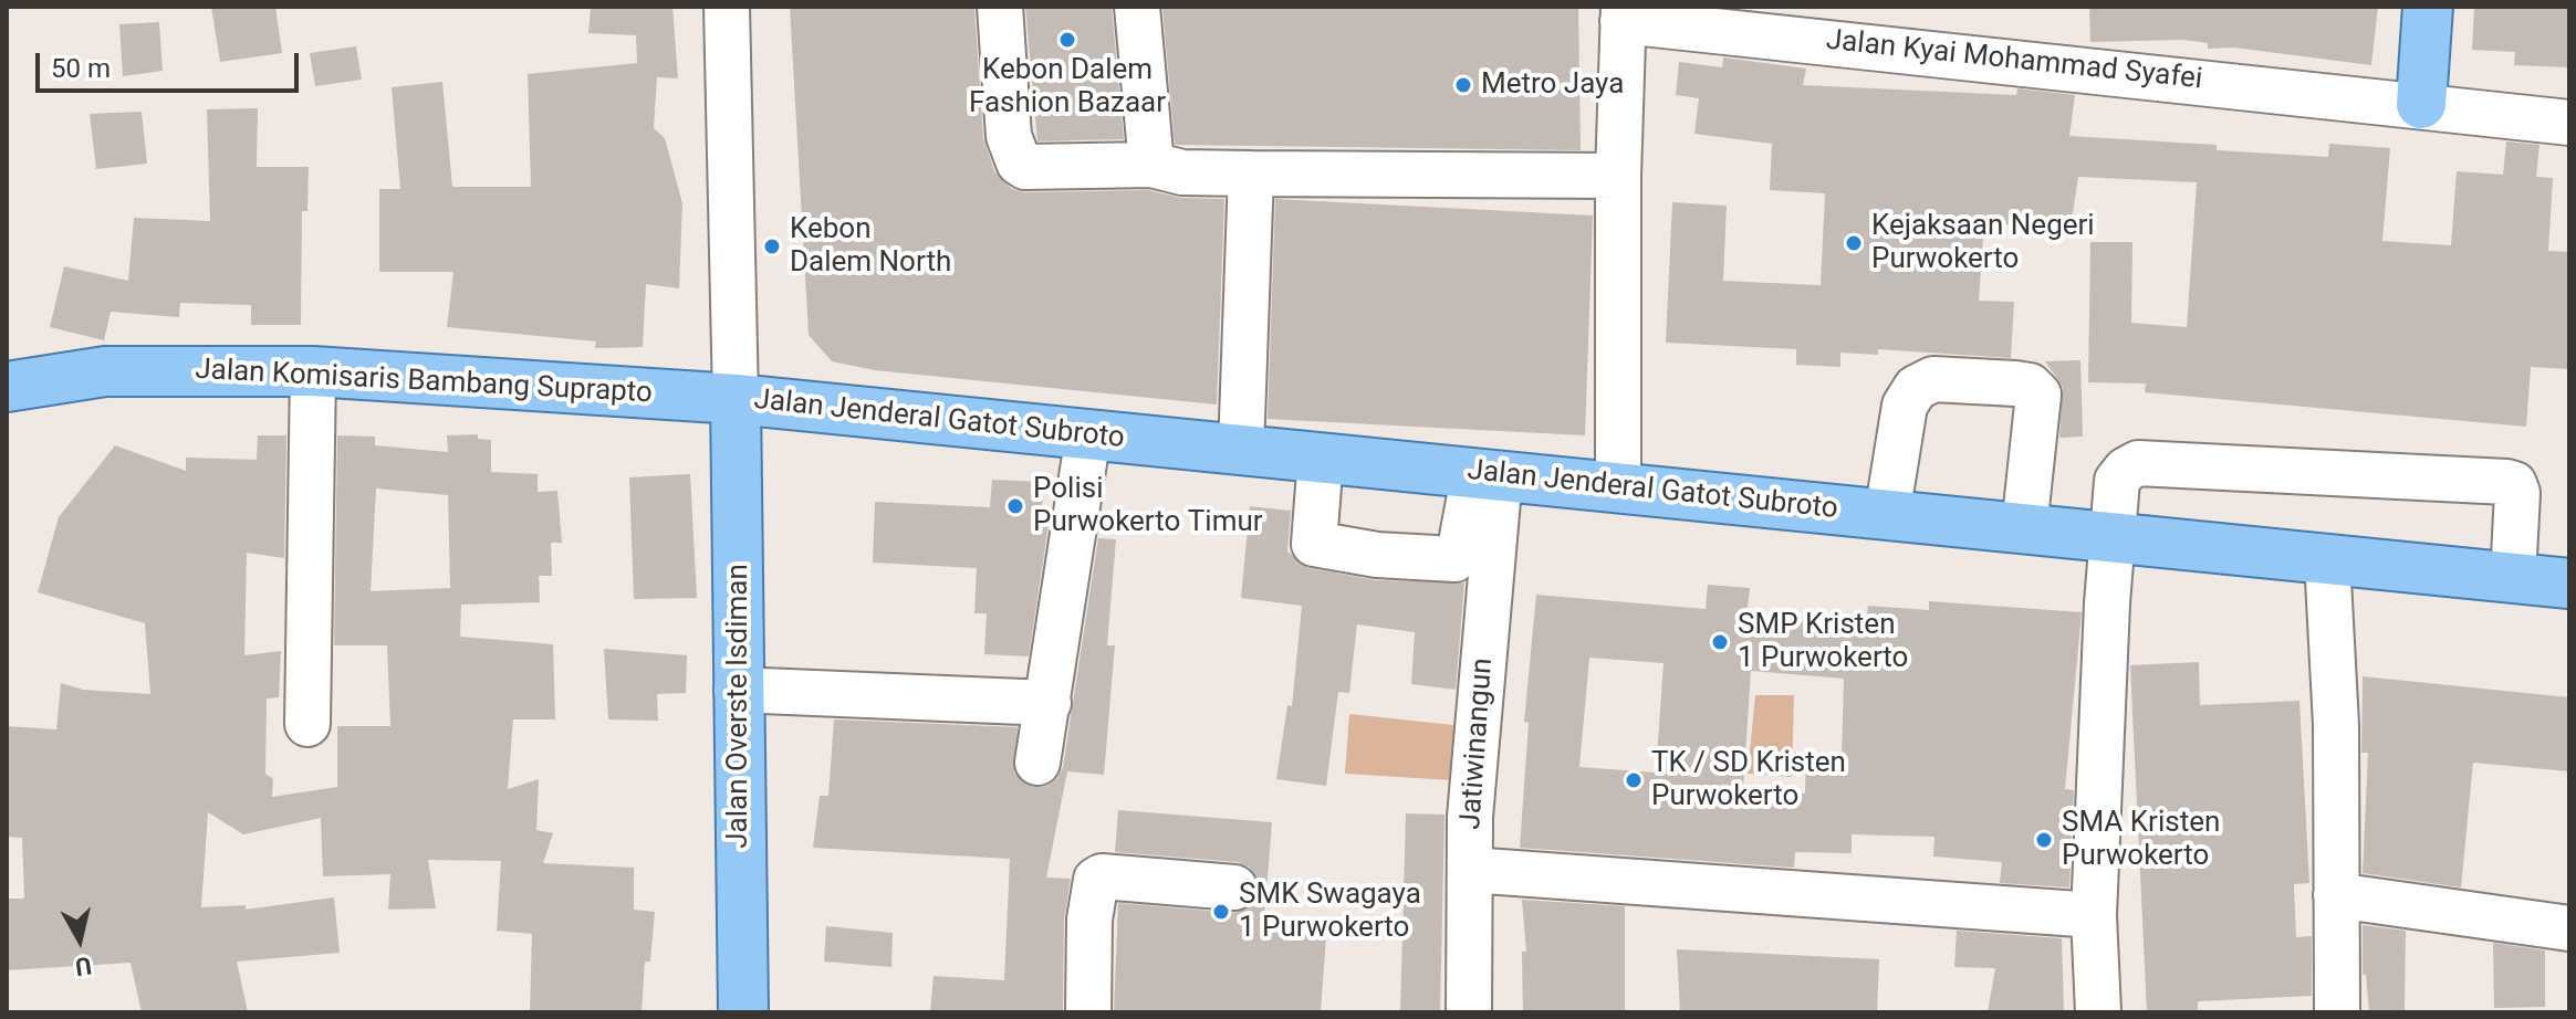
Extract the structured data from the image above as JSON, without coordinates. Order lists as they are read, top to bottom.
{
  "streets": {
    "main road": ["Jalan Komisaris Bambang Suprapto", "Jalan Jenderal Gatot Subroto", "Jalan Overste Isdiman"],
    "street": ["Jalan Kyai Mohammad Syafei", "Jatiwinangun"]
  },
  "crossings": [
    ["Jalan Komisaris Bambang Suprapto", "Jalan Jenderal Gatot Subroto"],
    ["Jalan Komisaris Bambang Suprapto", "Jalan Overste Isdiman"],
    ["Jalan Jenderal Gatot Subroto", "Jalan Overste Isdiman"],
    ["Jalan Jenderal Gatot Subroto", "Jatiwinangun"]
  ],
  "places": [
    "Kebon Dalem Fashion Bazaar",
    "Metro Jaya",
    "Kejaksaan Negeri Purwokerto",
    "Kebon Dalem North",
    "Polisi Purwokerto Timur",
    "SMP Kristen 1 Purwokerto",
    "TK / SD Kristen Purwokerto",
    "SMA Kristen Purwokerto",
    "SMK Swagaya 1 Purwokerto"
  ],
  "scale_bar": "50 m",
  "north": "bottom"
}
